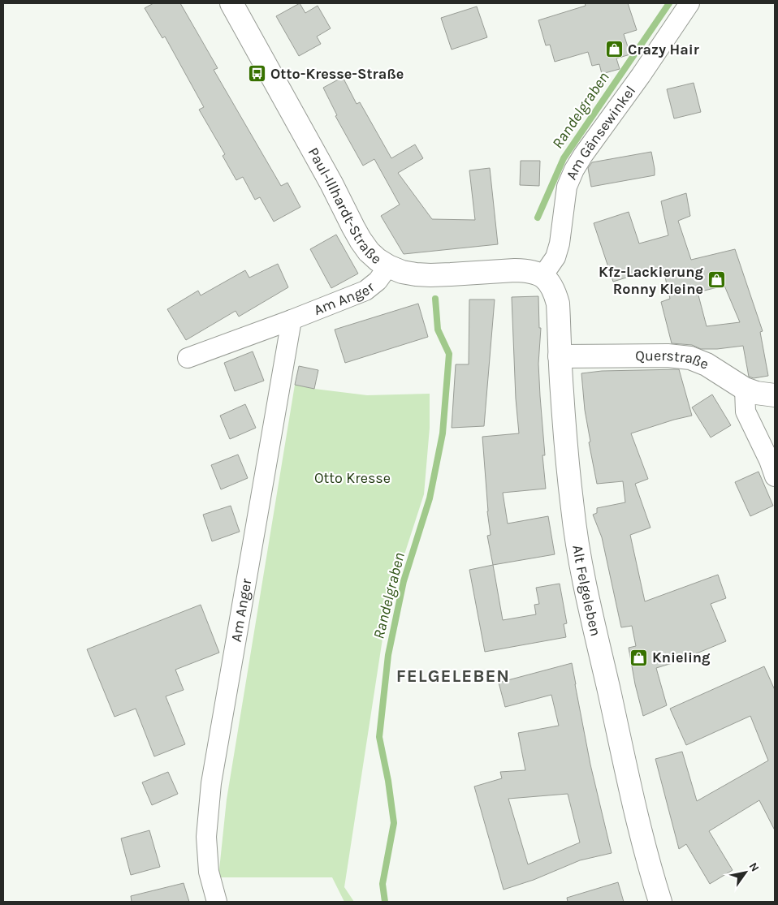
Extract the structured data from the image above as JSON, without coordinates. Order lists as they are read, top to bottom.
{
  "streets": {
    "street": [
      "Am Gänsewinkel",
      "Paul-Illhardt-Straße",
      "Am Anger",
      "Querstraße",
      "Alt Felgeleben"
    ]
  },
  "crossings": [
    ["Am Gänsewinkel", "Paul-Illhardt-Straße"],
    ["Am Gänsewinkel", "Alt Felgeleben"],
    ["Paul-Illhardt-Straße", "Am Anger"],
    ["Paul-Illhardt-Straße", "Alt Felgeleben"],
    ["Querstraße", "Alt Felgeleben"]
  ],
  "districts": ["FELGELEBEN"],
  "water": ["Randelgraben"],
  "parks": ["Otto Kresse"],
  "places": {
    "shop": ["Crazy Hair", "Kfz-Lackierung Ronny Kleine", "Knieling"],
    "bus stop": ["Otto-Kresse-Straße"]
  },
  "north": "top right"
}
